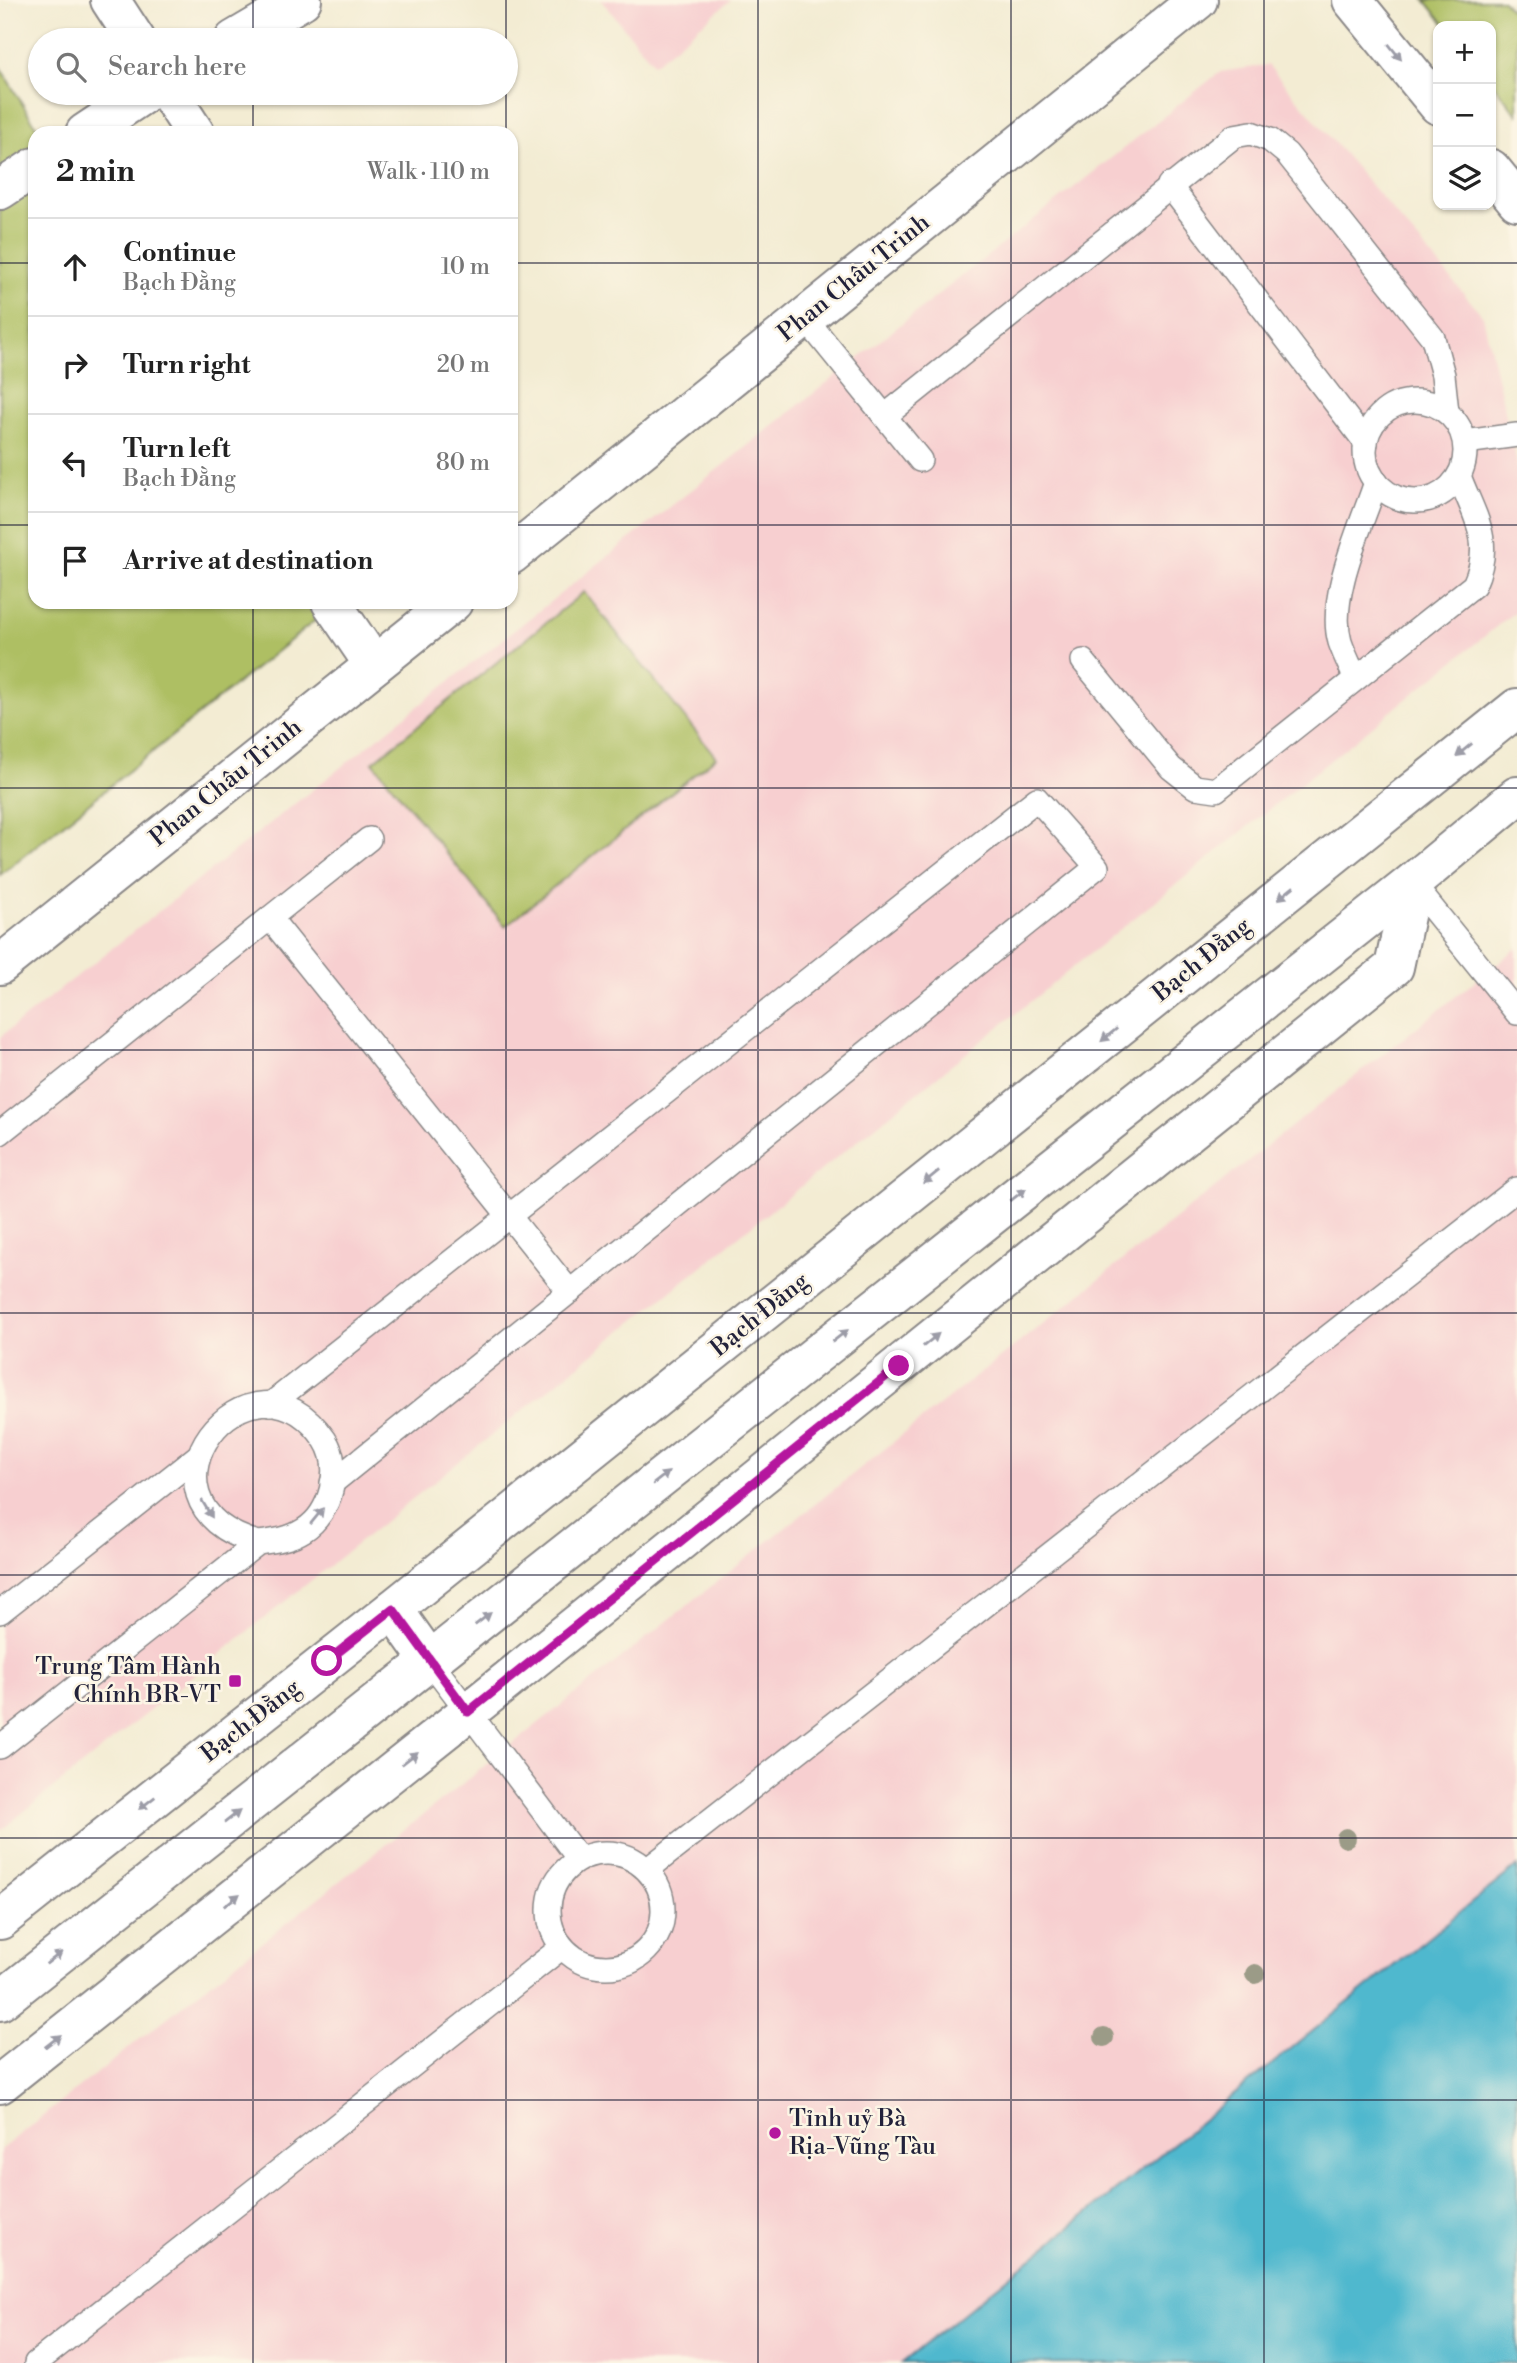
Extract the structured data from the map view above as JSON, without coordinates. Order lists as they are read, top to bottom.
{
  "streets": {
    "street": ["Phan Châu Trinh", "Bạch Đằng"]
  },
  "places": {
    "transit": ["Trung Tâm Hành Chính BR-VT"],
    "other": ["Tỉnh uỷ Bà Rịa-Vũng Tàu"]
  },
  "page": {
    "map_buttons": ["+", "−"],
    "search": "Search here",
    "heading": ["2 min", "Walk · 110 m"],
    "list": [
      ["Continue", "Bạch Đằng", "10 m"],
      ["Turn right", "20 m"],
      ["Turn left", "Bạch Đằng", "80 m"],
      "Arrive at destination"
    ]
  }
}
